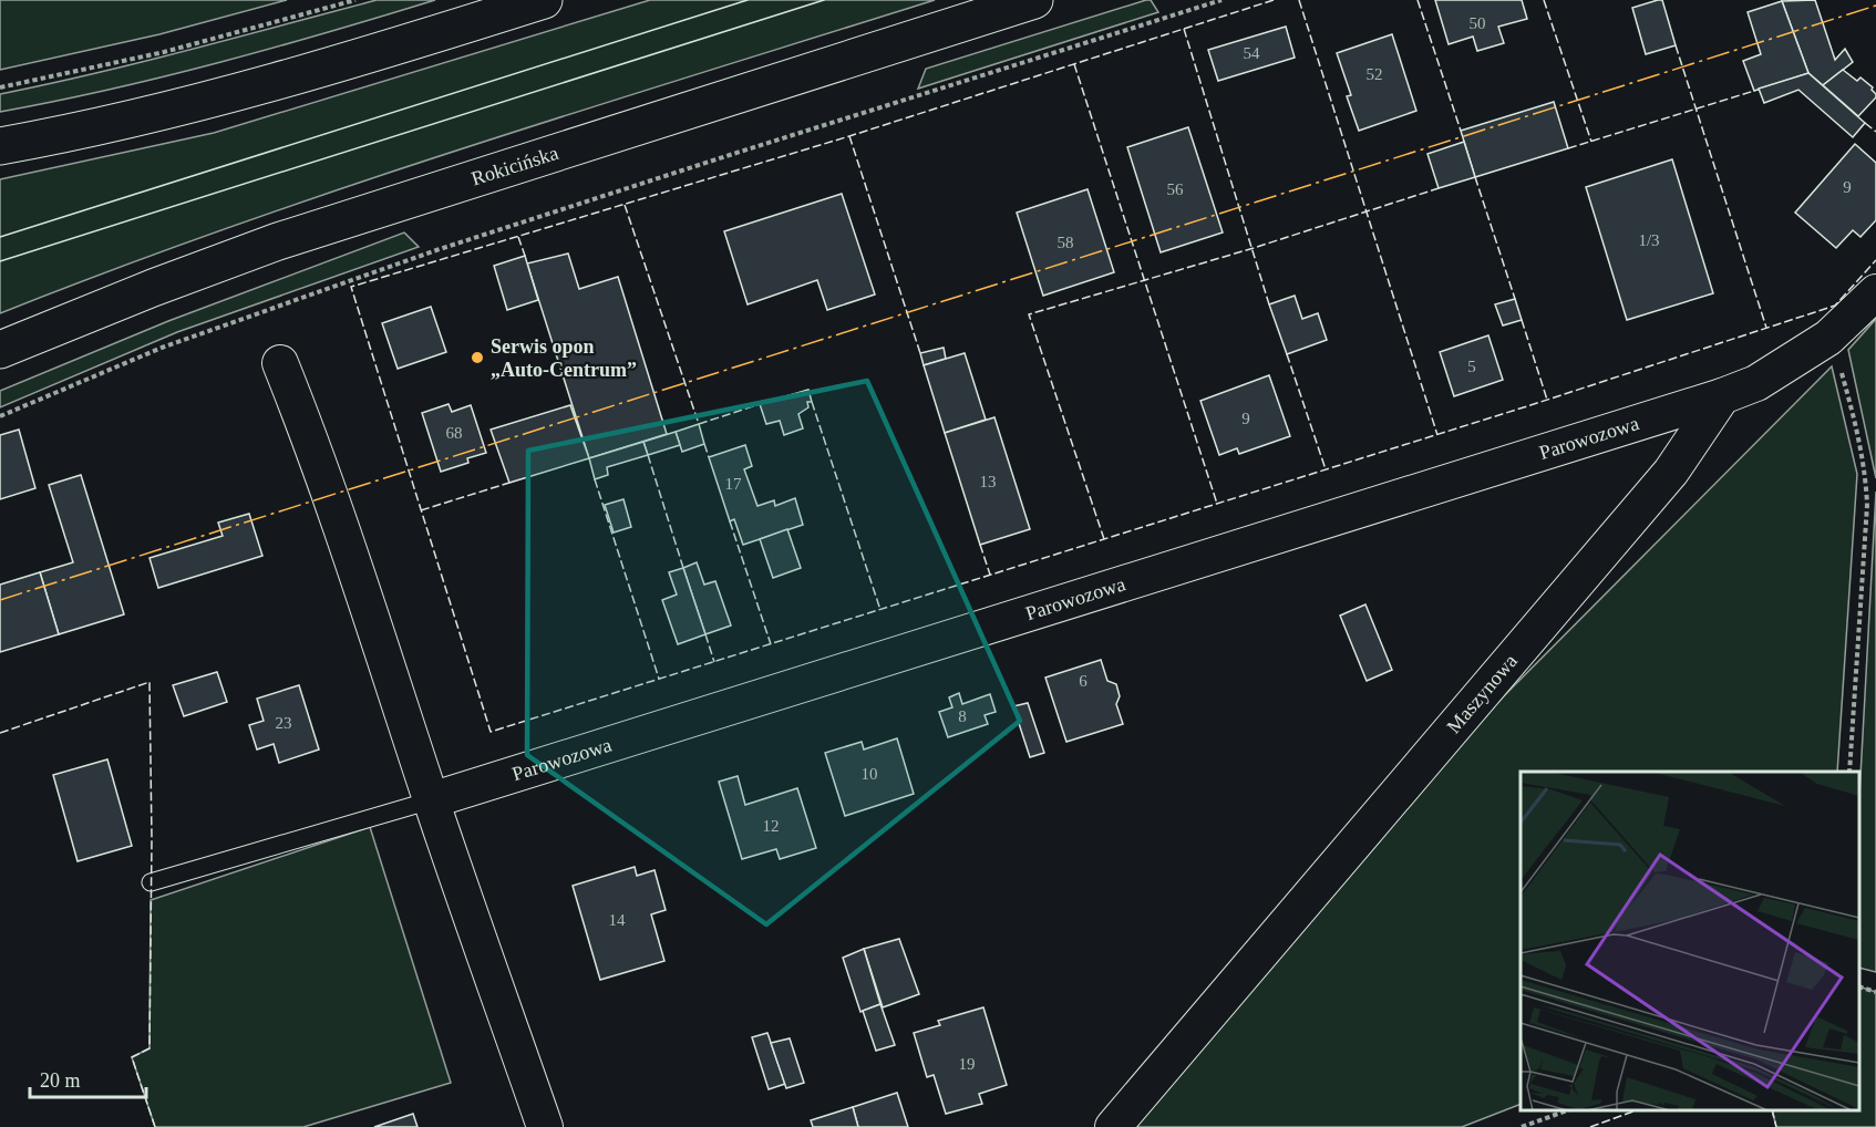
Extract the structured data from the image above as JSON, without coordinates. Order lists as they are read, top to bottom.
{
  "streets": {
    "main road": ["Rokicińska"],
    "street": ["Parowozowa", "Maszynowa"]
  },
  "crossings": [
    ["Parowozowa", "Maszynowa"]
  ],
  "places": ["Serwis opon „Auto-Centrum”"],
  "house_numbers": [
    "50",
    "54",
    "52",
    "9",
    "56",
    "1/3",
    "58",
    "5",
    "9",
    "68",
    "13",
    "17",
    "6",
    "8",
    "23",
    "10",
    "12",
    "14",
    "19"
  ],
  "scale_bar": "20 m"
}
